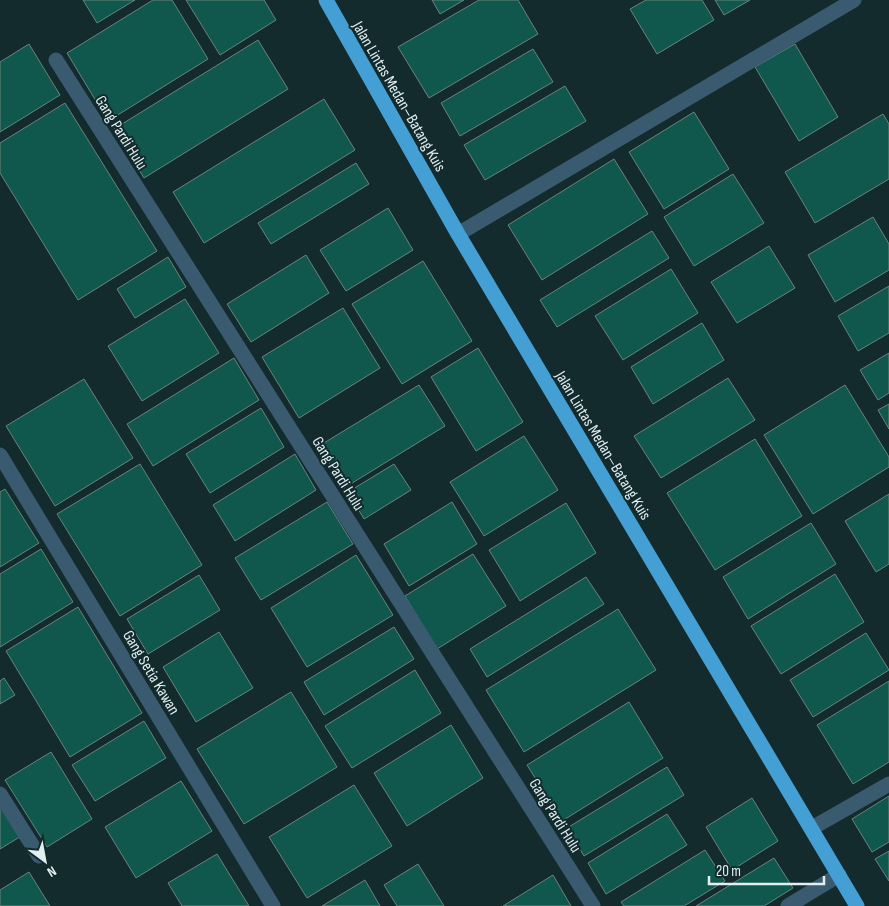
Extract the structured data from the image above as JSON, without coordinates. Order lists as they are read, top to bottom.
{
  "streets": {
    "highway": ["Jalan Lintas Medan–Batang Kuis"],
    "street": ["Gang Pardi Hulu", "Gang Setia Kawan"]
  },
  "scale_bar": "20 m",
  "north": "bottom right"
}
